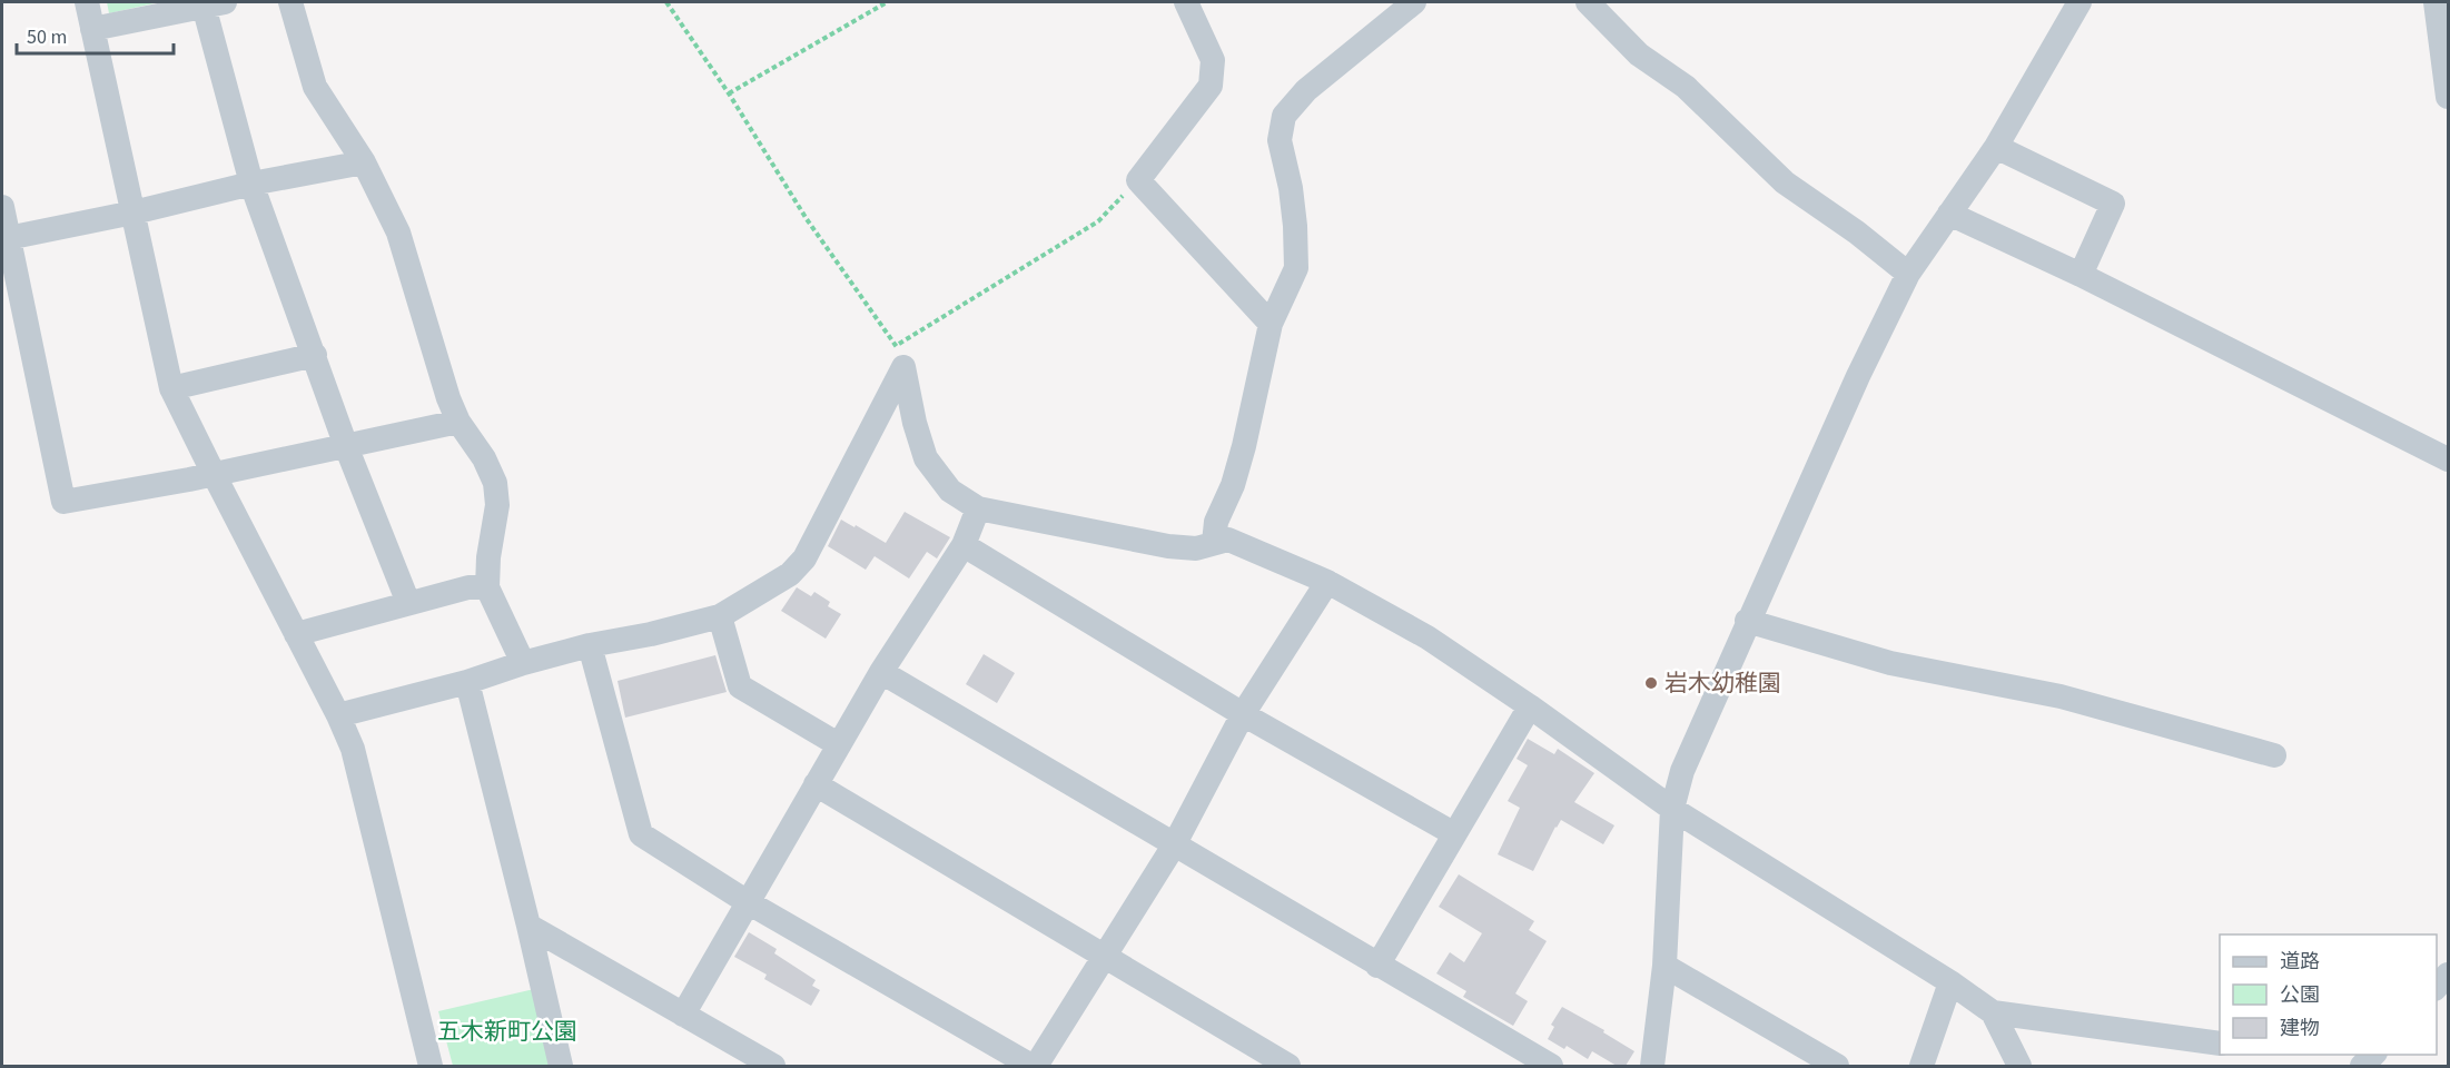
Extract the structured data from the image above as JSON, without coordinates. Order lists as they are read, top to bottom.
{
  "parks": ["五木新町公園"],
  "places": ["岩木幼稚園"],
  "legend": ["道路", "公園", "建物"],
  "scale_bar": "50 m"
}
